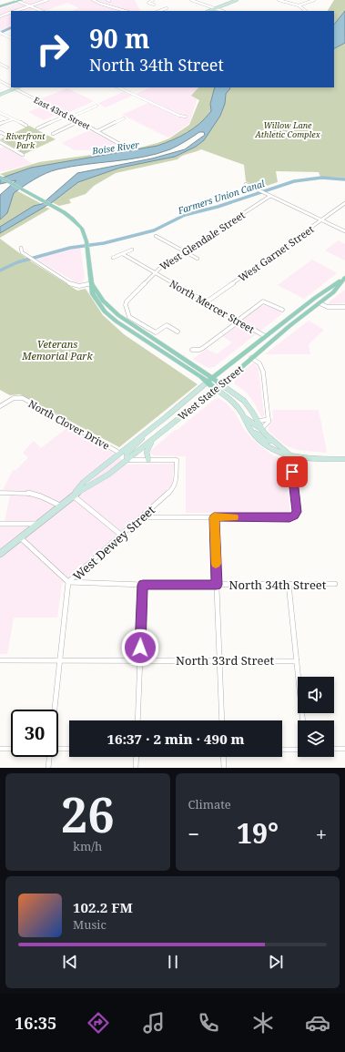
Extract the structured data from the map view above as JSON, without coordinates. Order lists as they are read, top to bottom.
{
  "streets": {
    "main road": ["West State Street"],
    "street": [
      "East 43rd Street",
      "West Glendale Street",
      "West Garnet Street",
      "North Mercer Street",
      "North Clover Drive",
      "West Dewey Street",
      "North 34th Street",
      "North 33rd Street"
    ]
  },
  "crossings": [
    ["West Glendale Street", "North Mercer Street"],
    ["West Garnet Street", "North Mercer Street"],
    ["North Mercer Street", "West State Street"],
    ["West State Street", "North Clover Drive"],
    ["West State Street", "West Dewey Street"],
    ["West Dewey Street", "North 34th Street"],
    ["West Dewey Street", "North 33rd Street"]
  ],
  "water": ["Boise River", "Farmers Union Canal"],
  "parks": ["Willow Lane Athletic Complex", "Riverfront Park", "Veterans Memorial Park"],
  "page": {
    "turn": ["90 m", "North 34th Street"],
    "limit": "30",
    "trip": "16:37 · 2 min · 490 m",
    "tile": [
      ["26", "km/h"],
      "Climate"
    ],
    "heat": ["−", "19°", "+"],
    "song": ["102.2 FM", "Music"],
    "tabs": "16:35"
  }
}
